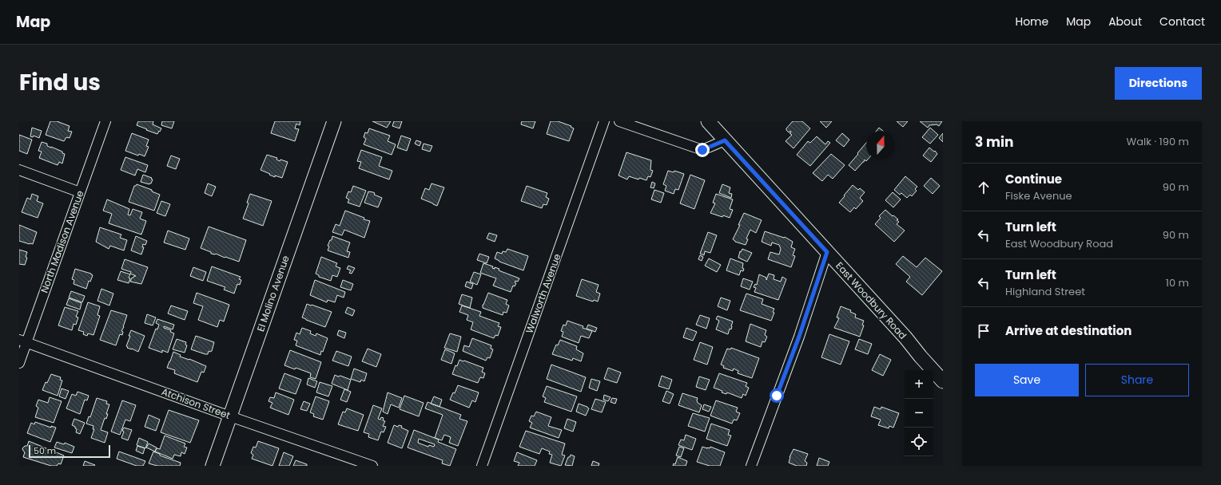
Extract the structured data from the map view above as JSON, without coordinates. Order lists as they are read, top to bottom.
{
  "streets": {
    "street": [
      "North Madison Avenue",
      "El Molino Avenue",
      "Walworth Avenue",
      "East Woodbury Road",
      "Atchison Street"
    ]
  },
  "crossings": [
    ["North Madison Avenue", "Atchison Street"],
    ["El Molino Avenue", "Atchison Street"]
  ],
  "scale_bar": "50 m",
  "north": "top",
  "page": {
    "header": "Map",
    "nav": [
      "Home",
      "Map",
      "About",
      "Contact"
    ],
    "title": "Find us",
    "buttons": [
      "Directions",
      ["Save", "Share"]
    ],
    "heading": ["3 min", "Walk · 190 m"],
    "list": [
      ["Continue", "Fiske Avenue", "90 m"],
      ["Turn left", "East Woodbury Road", "90 m"],
      ["Turn left", "Highland Street", "10 m"],
      "Arrive at destination"
    ],
    "map_buttons": ["+", "−"],
    "scale": "50 m"
  }
}
